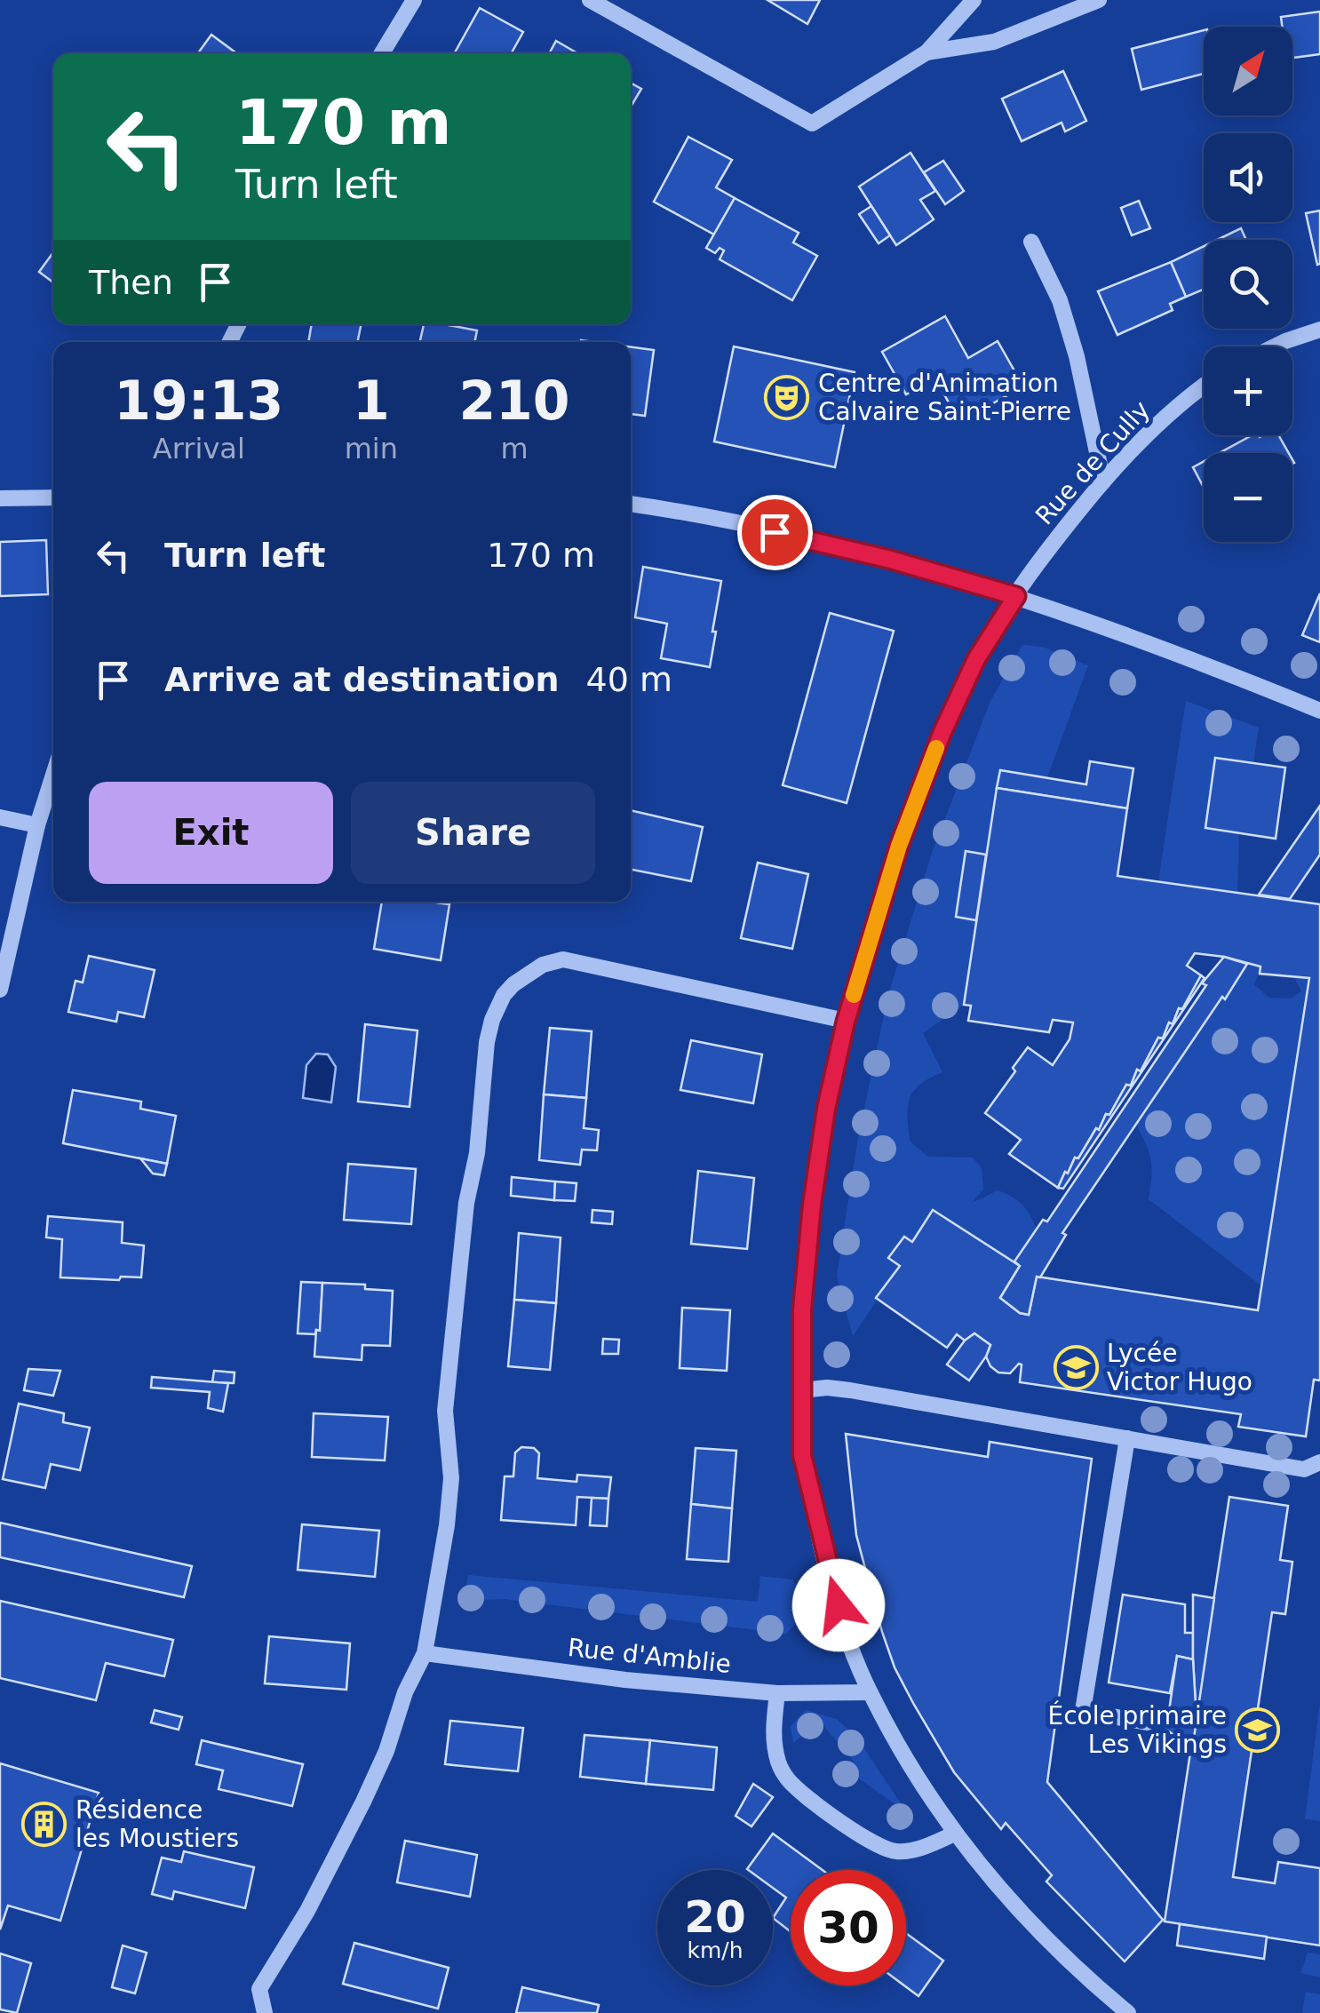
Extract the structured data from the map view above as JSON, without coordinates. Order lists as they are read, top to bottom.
{
  "streets": {
    "street": ["Rue de Cully", "Rue d'Amblie"]
  },
  "crossings": [
    ["Rue de Cully", "Rue d'Amblie"]
  ],
  "places": {
    "theatre": ["Centre d'Animation Calvaire Saint-Pierre"],
    "school or university": ["Lycée Victor Hugo", "École primaire Les Vikings"],
    "building": ["Résidence les Moustiers"]
  },
  "north": "top right",
  "page": {
    "map_buttons": ["+", "−"],
    "turn": ["170 m", "Turn left"],
    "then": "Then",
    "eta": [
      "19:13",
      "Arrival",
      "1",
      "min",
      "210",
      "m"
    ],
    "list": [
      {
        "name": "Turn left",
        "value": "170 m"
      },
      {
        "name": "Arrive at destination",
        "value": "40 m"
      }
    ],
    "buttons": ["Exit", "Share"],
    "speed": "20 km/h",
    "limit": "30"
  }
}
